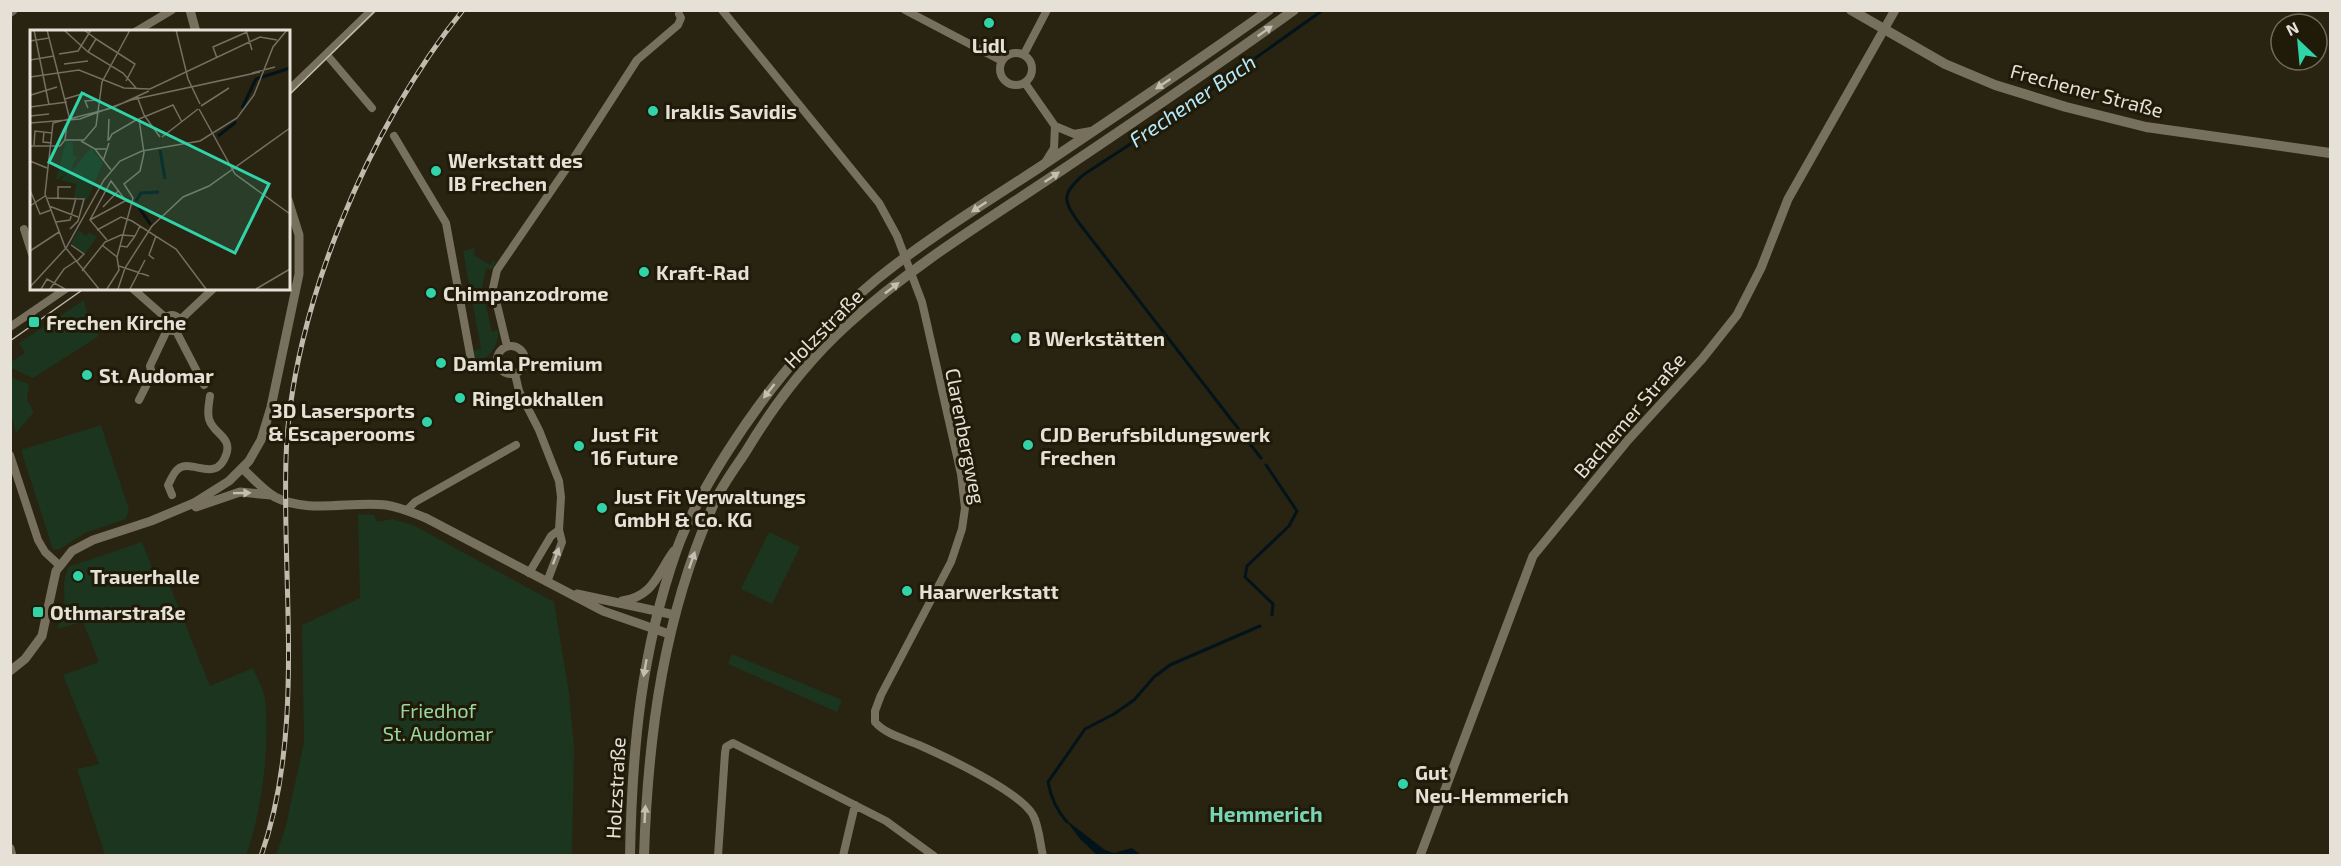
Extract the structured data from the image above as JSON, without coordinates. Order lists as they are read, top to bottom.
{
  "streets": {
    "main road": ["Frechener Straße", "Holzstraße"],
    "street": ["Bachemer Straße", "Clarenbergweg"]
  },
  "crossings": [
    ["Frechener Straße", "Bachemer Straße"]
  ],
  "districts": ["Hemmerich"],
  "water": ["Frechener Bach"],
  "parks": ["Friedhof St. Audomar"],
  "places": {
    "other": [
      "Lidl",
      "Iraklis Savidis",
      "Werkstatt des IB Frechen",
      "Kraft-Rad",
      "Chimpanzodrome",
      "B Werkstätten",
      "Damla Premium",
      "St. Audomar",
      "Ringlokhallen",
      "3D Lasersports & Escaperooms",
      "CJD Berufsbildungswerk Frechen",
      "Just Fit 16 Future",
      "Just Fit Verwaltungs GmbH & Co. KG",
      "Trauerhalle",
      "Haarwerkstatt",
      "Gut Neu-Hemmerich"
    ],
    "transit": ["Frechen Kirche", "Othmarstraße"]
  },
  "north": "top left"
}
